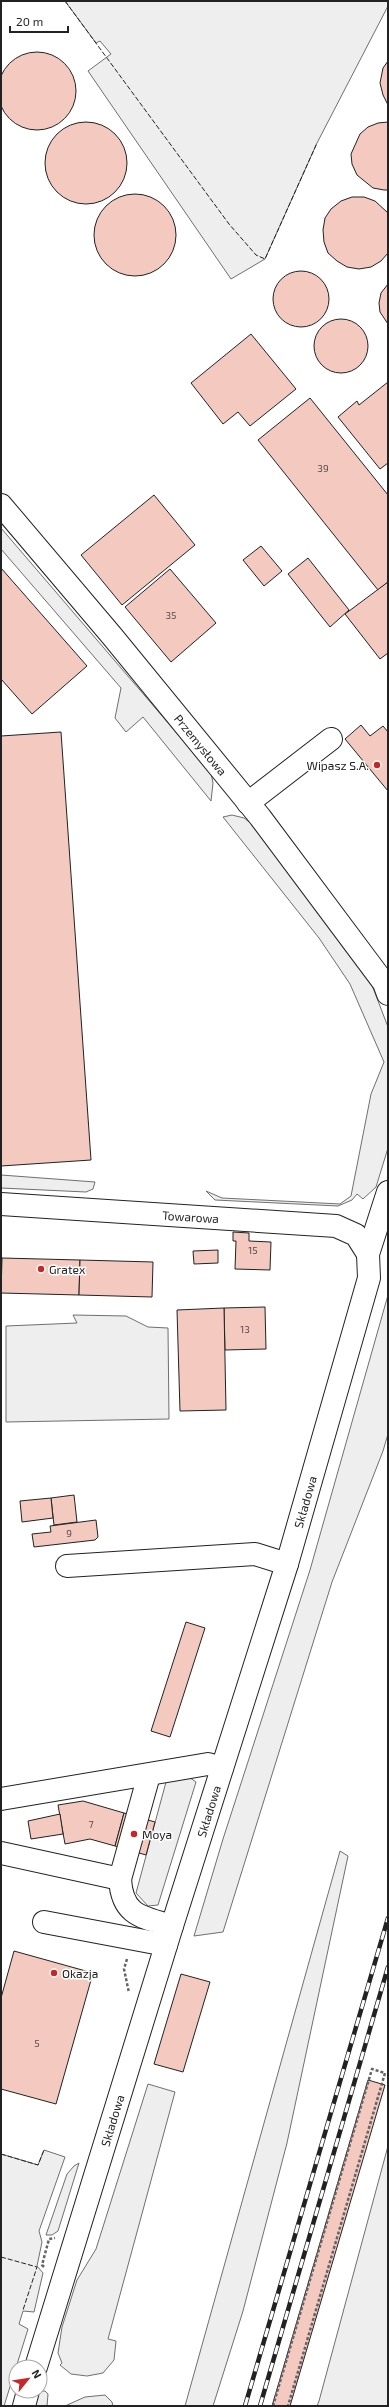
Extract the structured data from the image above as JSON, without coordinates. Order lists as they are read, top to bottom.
{
  "streets": {
    "street": ["Przemysłowa", "Towarowa", "Składowa"]
  },
  "crossings": [
    ["Towarowa", "Składowa"]
  ],
  "places": [
    "Wipasz S.A.",
    "Gratex",
    "Moya",
    "Okazja"
  ],
  "house_numbers": [
    "39",
    "35",
    "15",
    "13",
    "9",
    "7",
    "5"
  ],
  "scale_bar": "20 m",
  "north": "top right"
}
